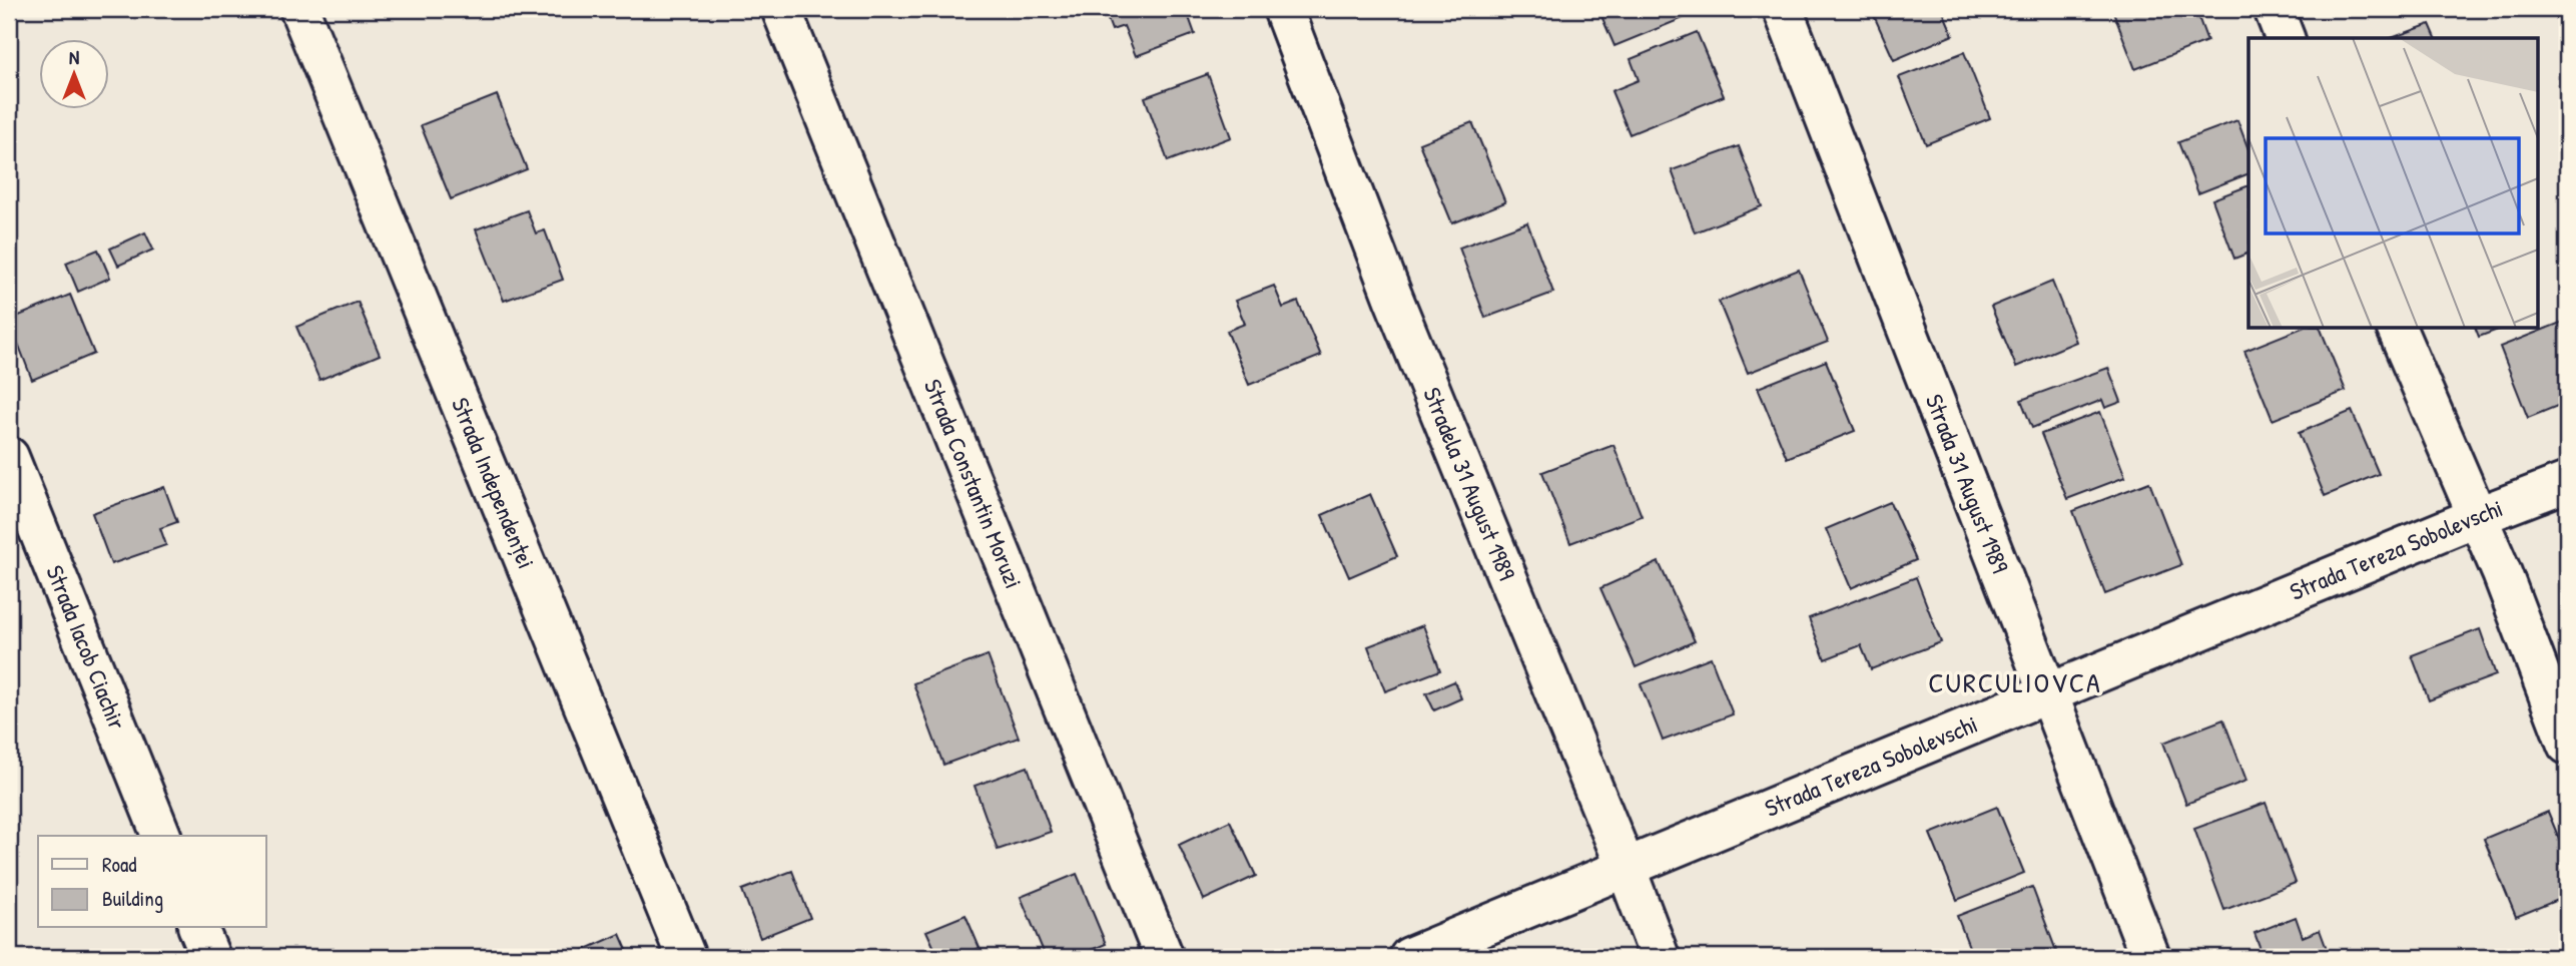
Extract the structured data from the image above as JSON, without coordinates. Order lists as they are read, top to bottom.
{
  "streets": {
    "street": [
      "Strada Independenței",
      "Strada Constantin Moruzi",
      "Strada 31 August 1989",
      "Stradela 31 August 1989",
      "Strada Tereza Sobolevschi",
      "Strada Iacob Ciachir"
    ]
  },
  "crossings": [
    ["Strada 31 August 1989", "Strada Tereza Sobolevschi"],
    ["Stradela 31 August 1989", "Strada Tereza Sobolevschi"]
  ],
  "districts": ["CURCULIOVCA"],
  "legend": ["Road", "Building"],
  "north": "top"
}
